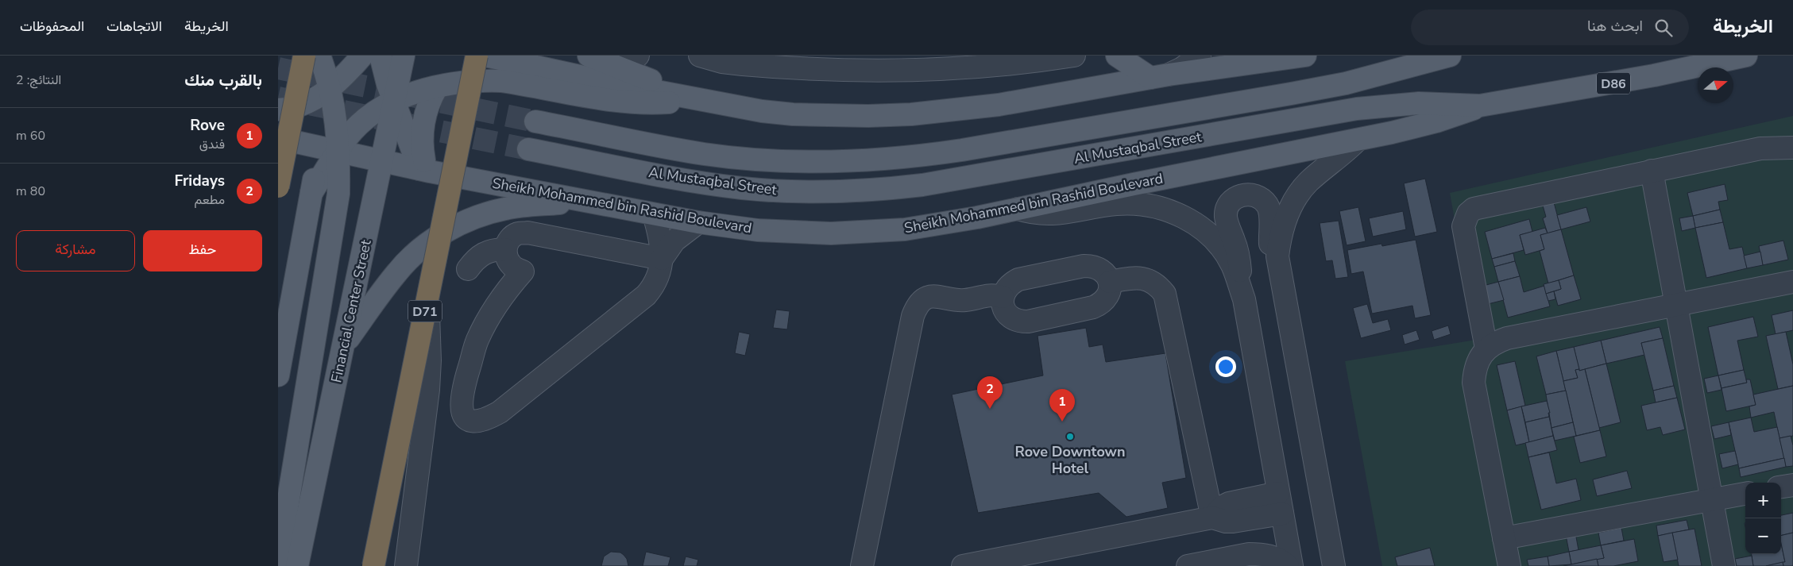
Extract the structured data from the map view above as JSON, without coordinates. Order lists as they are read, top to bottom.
{
  "streets": {
    "highway": ["D71"],
    "main road": [
      "D86",
      "Al Mustaqbal Street",
      "Sheikh Mohammed bin Rashid Boulevard",
      "Financial Center Street"
    ]
  },
  "crossings": [
    ["Al Mustaqbal Street", "Sheikh Mohammed bin Rashid Boulevard"],
    ["Sheikh Mohammed bin Rashid Boulevard", "Financial Center Street"]
  ],
  "places": ["Rove Downtown Hotel"],
  "north": "right",
  "page": {
    "header": "الخريطة",
    "search": "ابحث هنا",
    "nav": ["الخريطة", "الاتجاهات", "المحفوظات"],
    "heading": ["بالقرب منك", "النتائج: 2"],
    "list": [
      {
        "mark": "1",
        "name": "Rove",
        "note": "فندق",
        "value": "60 m"
      },
      {
        "mark": "2",
        "name": "Fridays",
        "note": "مطعم",
        "value": "80 m"
      }
    ],
    "buttons": ["حفظ", "مشاركة"],
    "pins": ["2", "1"],
    "map_buttons": ["+", "−"]
  }
}
